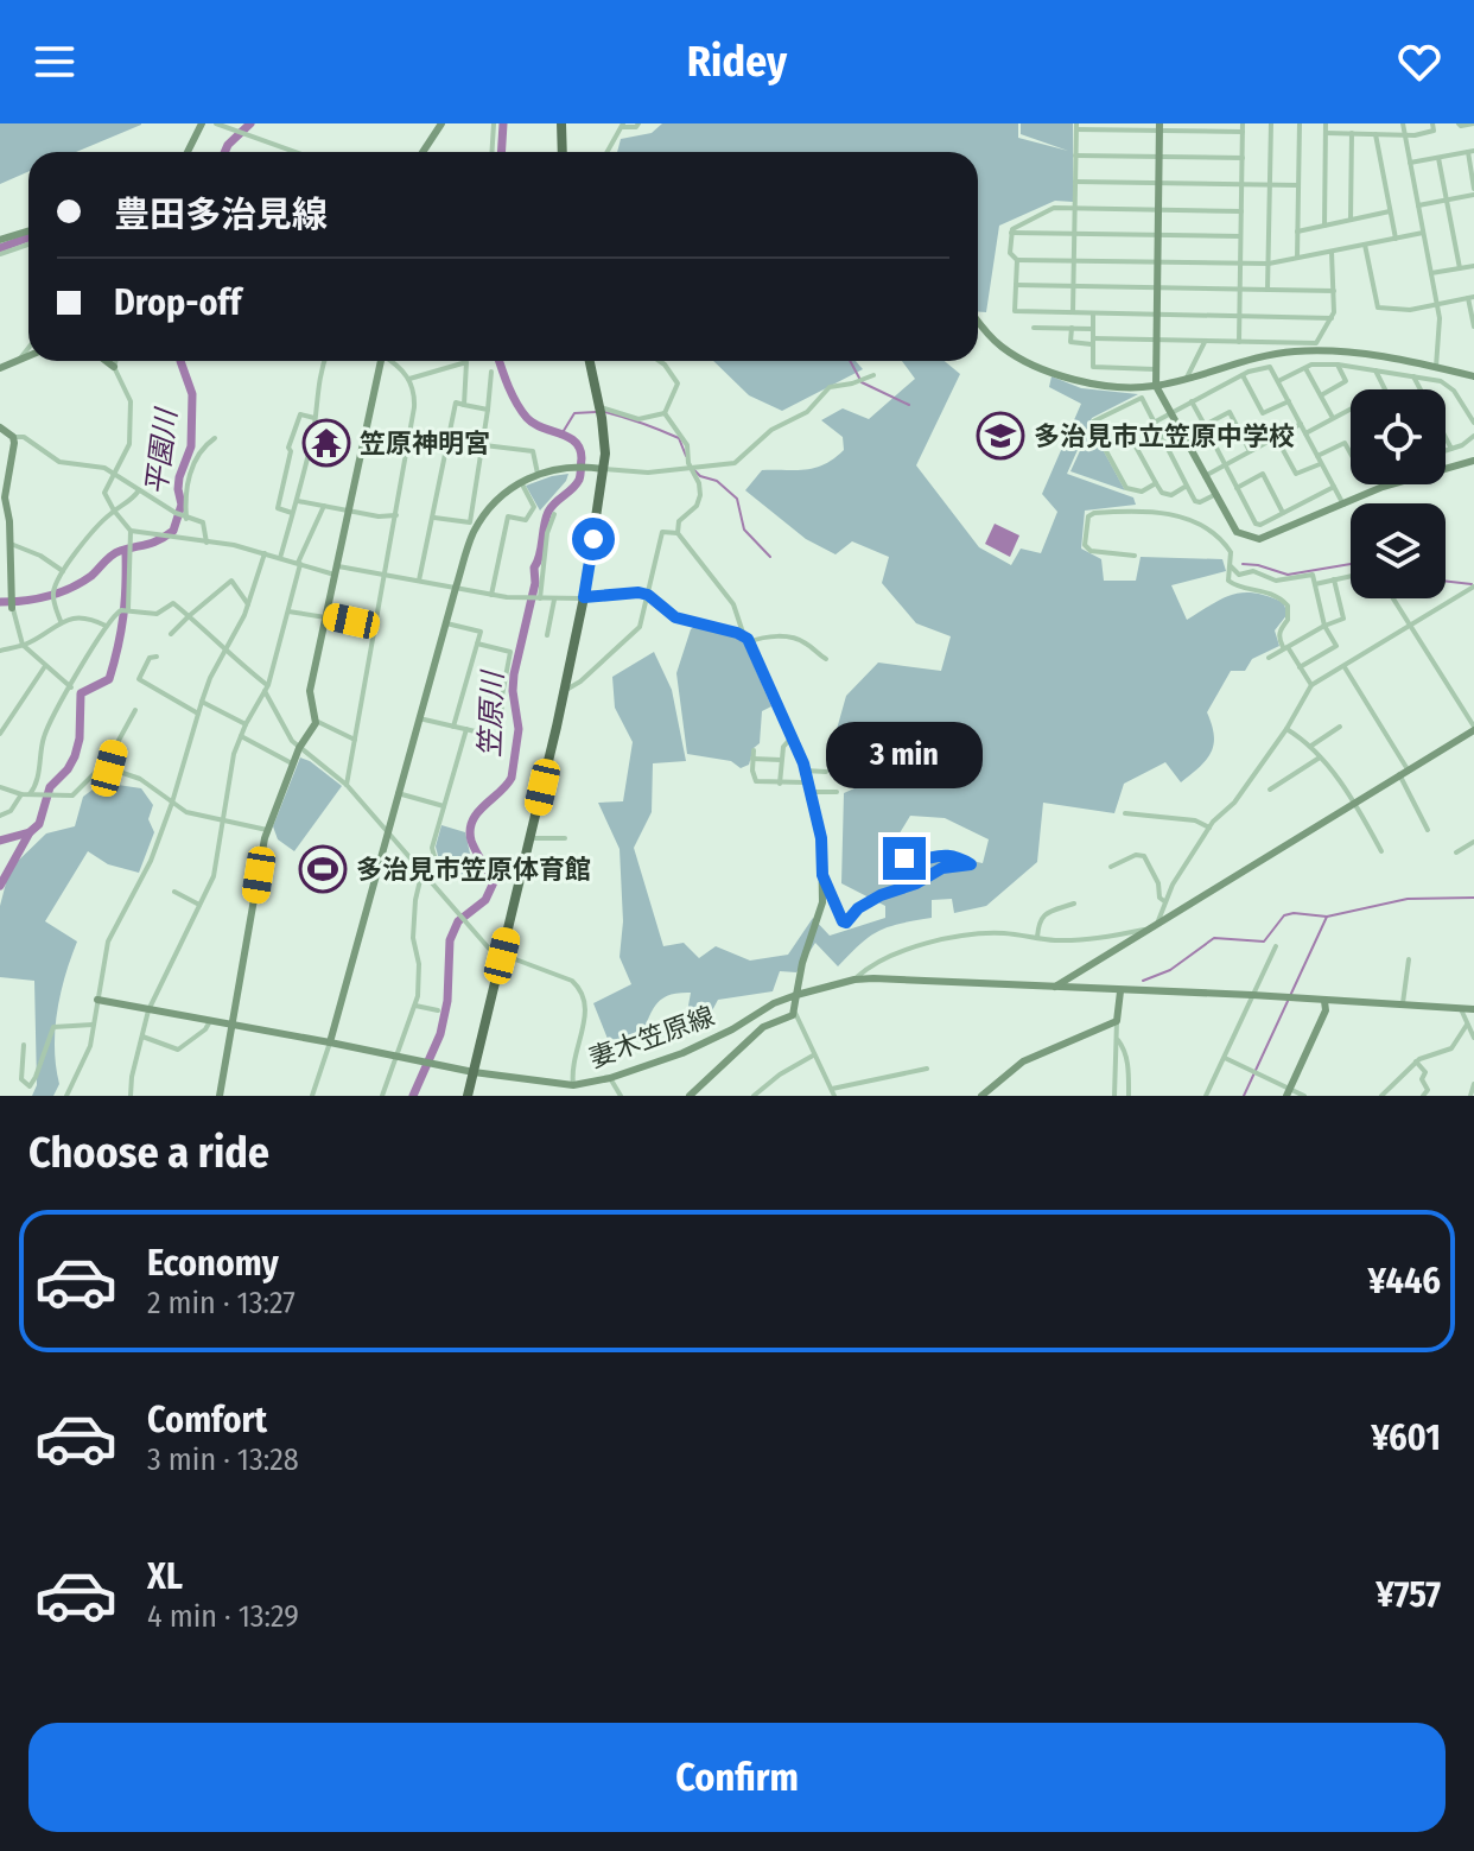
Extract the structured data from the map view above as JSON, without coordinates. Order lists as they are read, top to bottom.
{
  "streets": {
    "street": ["妻木笠原線"]
  },
  "water": ["平園川", "笠原川"],
  "places": {
    "school or university": ["多治見市立笠原中学校"],
    "temple": ["笠原神明宮"],
    "sports": ["多治見市笠原体育館"]
  },
  "page": {
    "header": "Ridey",
    "banner": ["豊田多治見線", "Drop-off"],
    "bubble": "3 min",
    "heading": "Choose a ride",
    "list": [
      {
        "name": "Economy",
        "note": "2 min · 13:27",
        "value": "¥446"
      },
      {
        "name": "Comfort",
        "note": "3 min · 13:28",
        "value": "¥601"
      },
      {
        "name": "XL",
        "note": "4 min · 13:29",
        "value": "¥757"
      }
    ],
    "buttons": "Confirm"
  }
}
